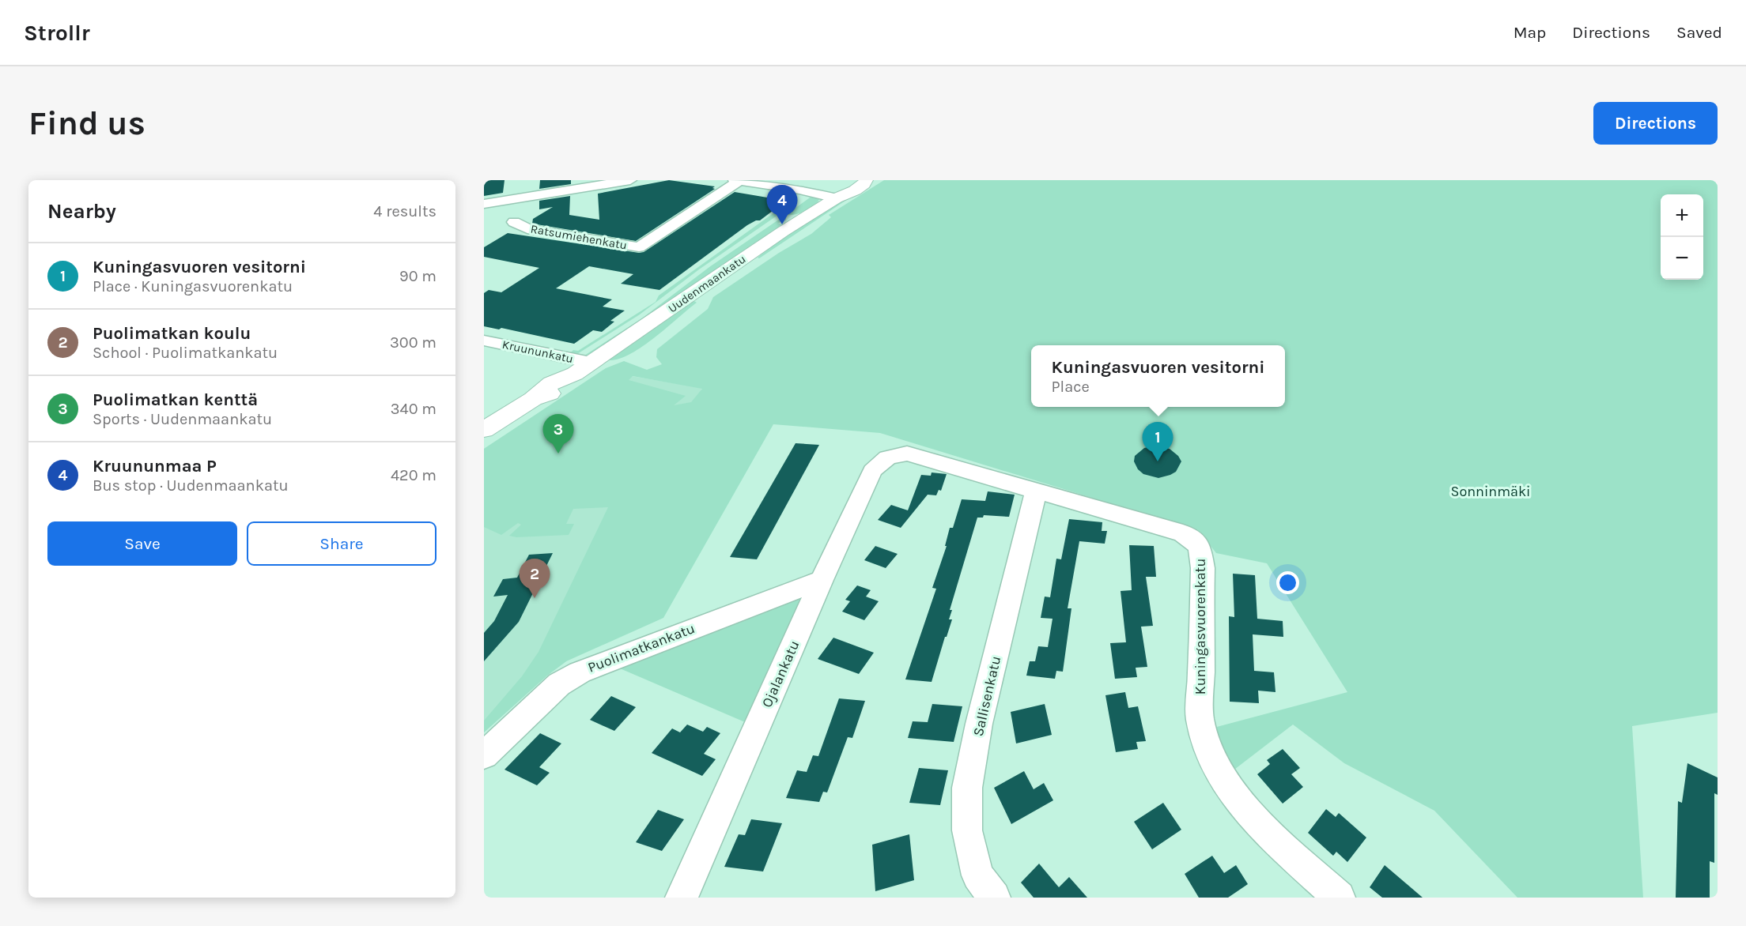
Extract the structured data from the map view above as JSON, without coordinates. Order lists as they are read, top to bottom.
{
  "streets": {
    "main road": ["Uudenmaankatu"],
    "street": [
      "Ratsumiehenkatu",
      "Kruununkatu",
      "Kuningasvuorenkatu",
      "Puolimatkankatu",
      "Ojalankatu",
      "Sallisenkatu"
    ]
  },
  "crossings": [
    ["Uudenmaankatu", "Kruununkatu"],
    ["Kuningasvuorenkatu", "Ojalankatu"],
    ["Kuningasvuorenkatu", "Sallisenkatu"],
    ["Puolimatkankatu", "Ojalankatu"]
  ],
  "parks": ["Sonninmäki"],
  "page": {
    "header": "Strollr",
    "nav": ["Map", "Directions", "Saved"],
    "buttons": [
      "Directions",
      ["Save", "Share"]
    ],
    "title": "Find us",
    "heading": ["Nearby", "4 results"],
    "pins": [
      "4",
      "3",
      "1",
      "2"
    ],
    "map_buttons": ["+", "−"],
    "list": [
      {
        "mark": "1",
        "name": "Kuningasvuoren vesitorni",
        "note": "Place · Kuningasvuorenkatu",
        "value": "90 m"
      },
      {
        "mark": "2",
        "name": "Puolimatkan koulu",
        "note": "School · Puolimatkankatu",
        "value": "300 m"
      },
      {
        "mark": "3",
        "name": "Puolimatkan kenttä",
        "note": "Sports · Uudenmaankatu",
        "value": "340 m"
      },
      {
        "mark": "4",
        "name": "Kruununmaa P",
        "note": "Bus stop · Uudenmaankatu",
        "value": "420 m"
      }
    ],
    "popup": ["Kuningasvuoren vesitorni", "Place"]
  }
}
